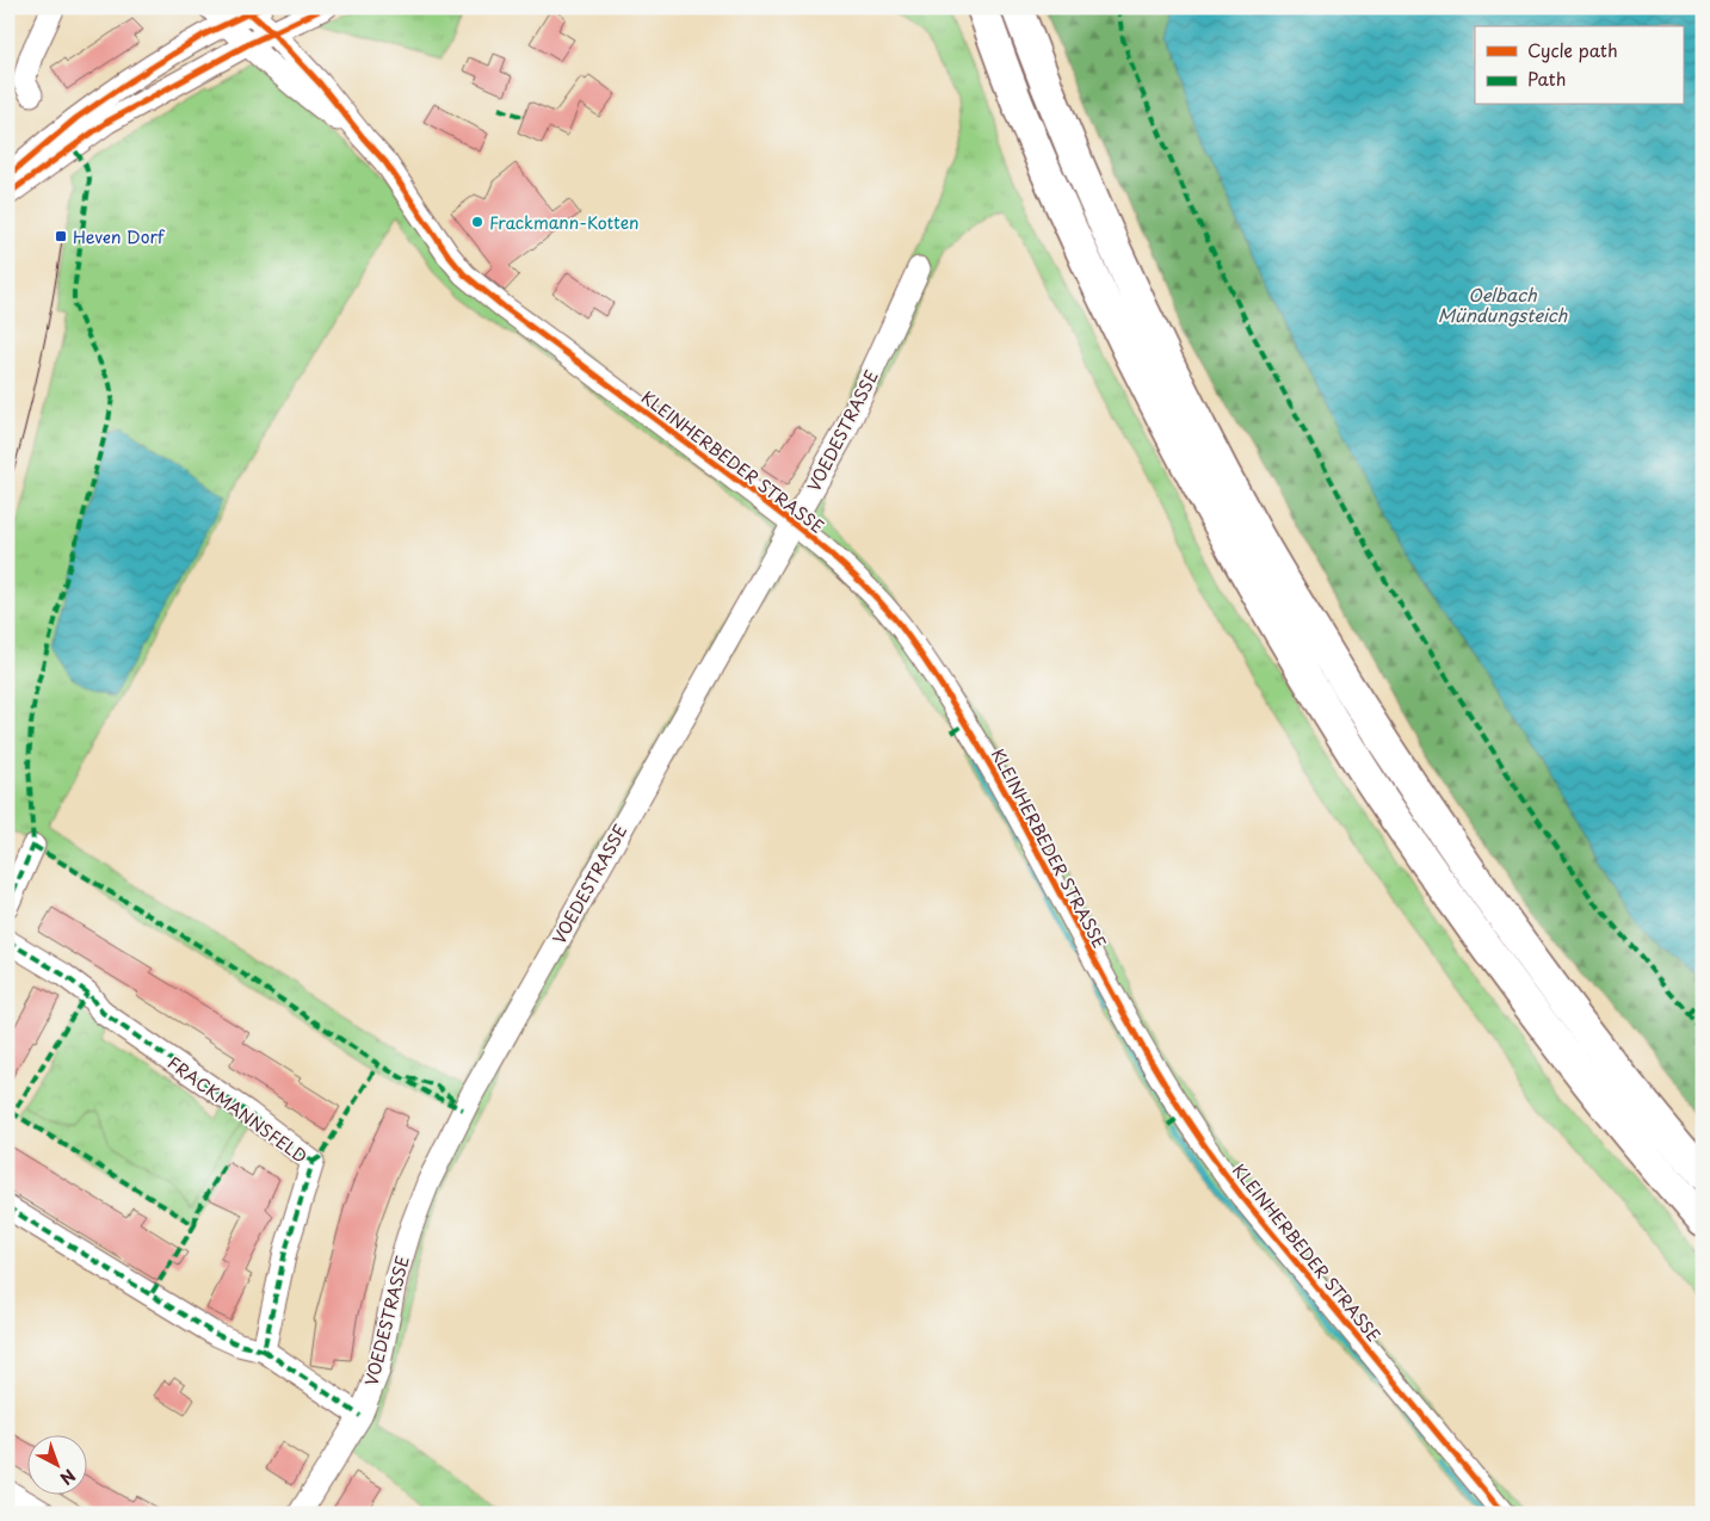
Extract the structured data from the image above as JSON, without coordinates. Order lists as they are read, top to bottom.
{
  "streets": {
    "street": ["VOEDESTRASSE", "KLEINHERBEDER STRASSE", "FRACKMANNSFELD"]
  },
  "crossings": [
    ["VOEDESTRASSE", "KLEINHERBEDER STRASSE"]
  ],
  "water": ["Oelbach Mündungsteich"],
  "places": {
    "other": ["Frackmann-Kotten"],
    "transit": ["Heven Dorf"]
  },
  "legend": ["Cycle path", "Path"],
  "north": "bottom right"
}
